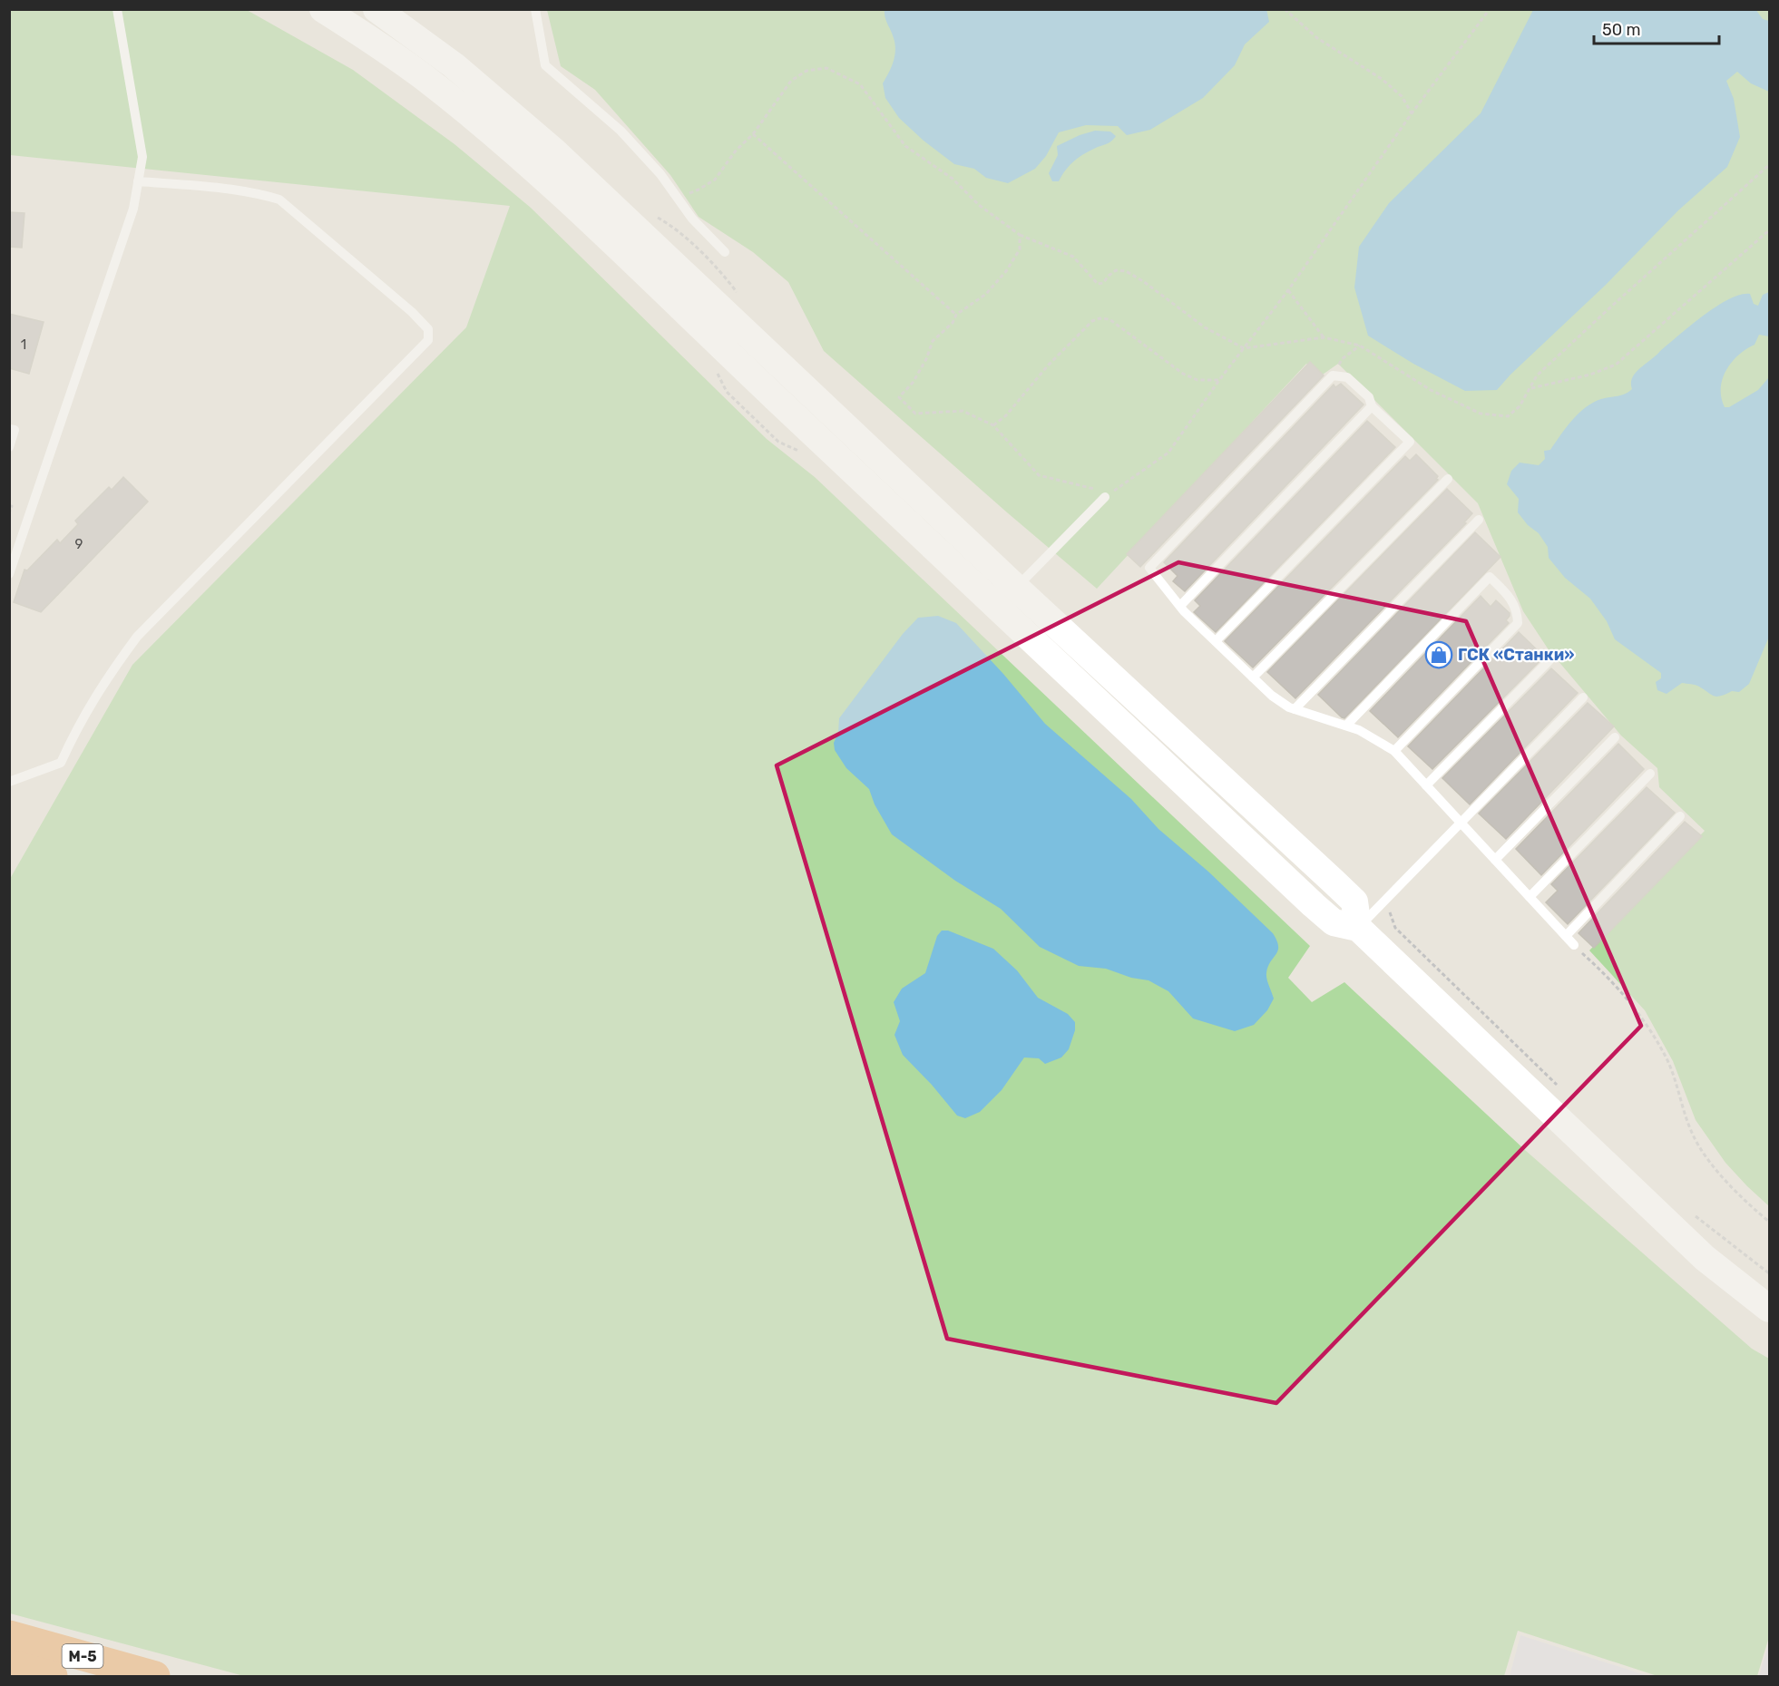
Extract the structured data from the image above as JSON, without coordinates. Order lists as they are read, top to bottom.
{
  "streets": {
    "highway": ["М-5"]
  },
  "places": {
    "shop": ["ГСК «Станки»"]
  },
  "house_numbers": ["1", "9"],
  "scale_bar": "50 m"
}
